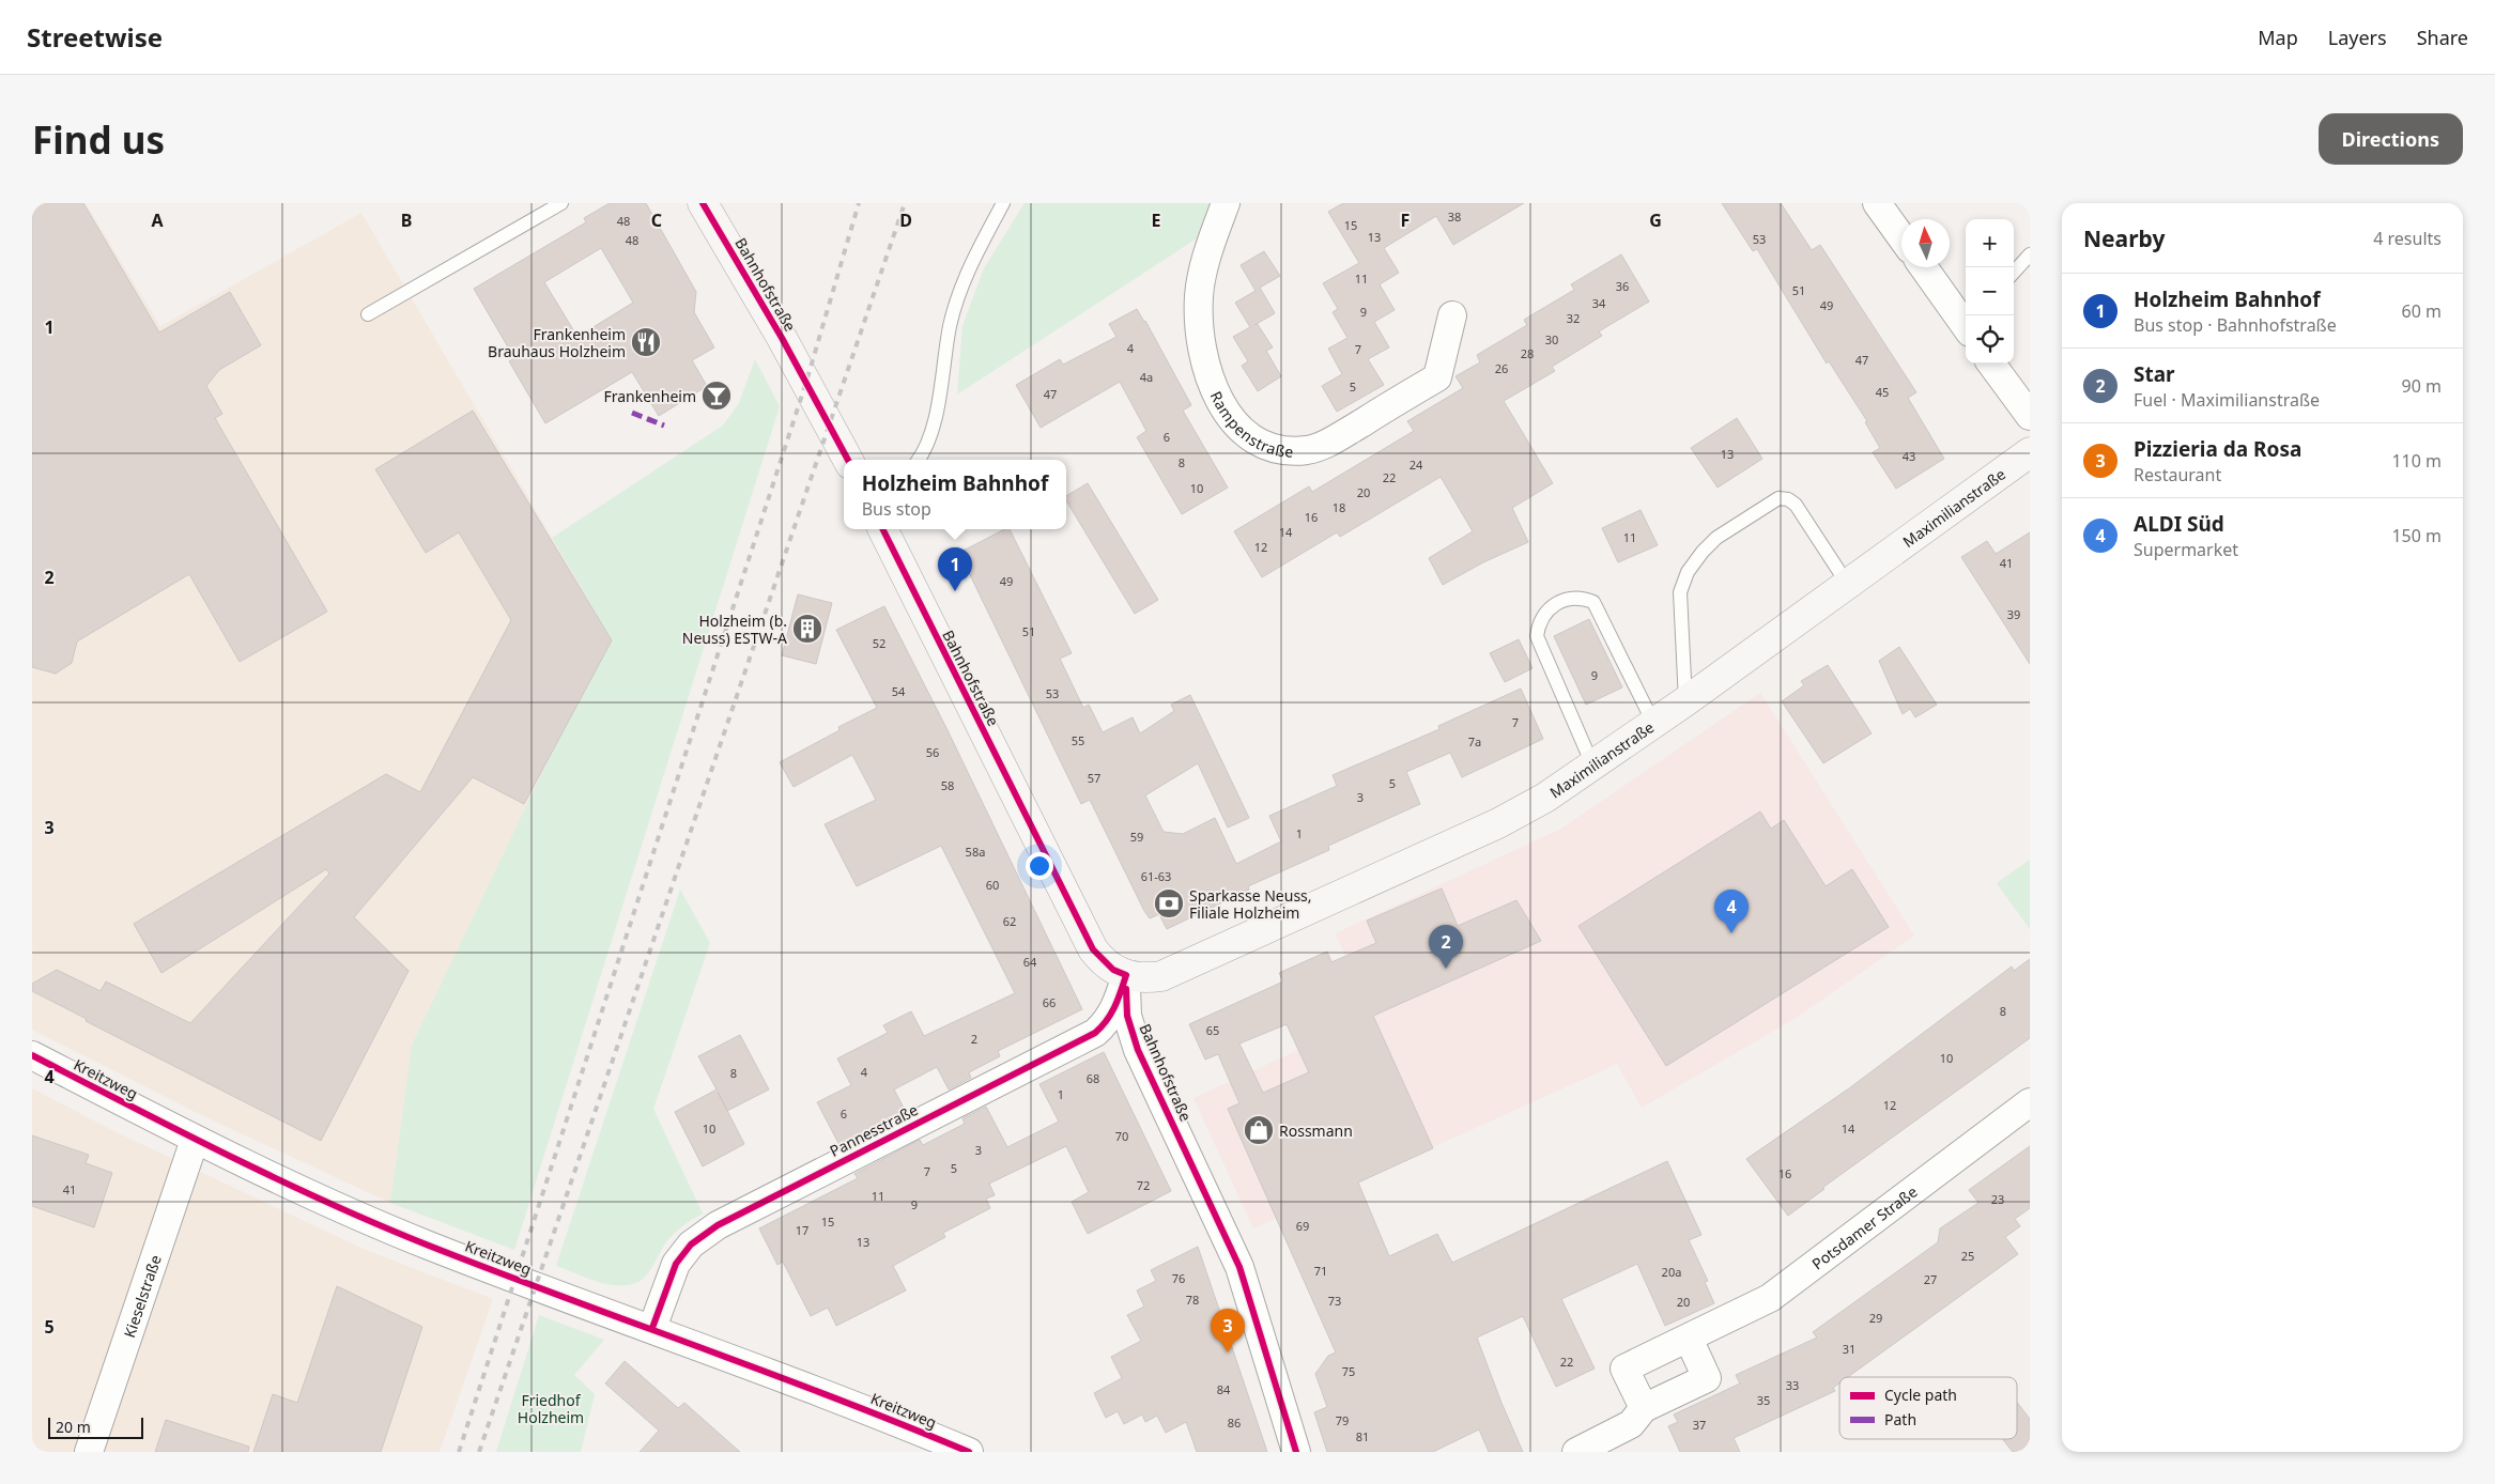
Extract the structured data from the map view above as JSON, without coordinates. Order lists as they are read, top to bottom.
{
  "streets": {
    "main road": ["Bahnhofstraße", "Maximilianstraße"],
    "street": [
      "Rampenstraße",
      "Kreitzweg",
      "Pannesstraße",
      "Potsdamer Straße",
      "Kieselstraße"
    ]
  },
  "crossings": [
    ["Bahnhofstraße", "Maximilianstraße"],
    ["Bahnhofstraße", "Pannesstraße"],
    ["Maximilianstraße", "Pannesstraße"],
    ["Kreitzweg", "Pannesstraße"],
    ["Kreitzweg", "Kieselstraße"]
  ],
  "parks": ["Friedhof Holzheim"],
  "places": {
    "restaurant": ["Frankenheim Brauhaus Holzheim"],
    "bar": ["Frankenheim"],
    "building": ["Holzheim (b. Neuss) ESTW-A"],
    "bank": ["Sparkasse Neuss, Filiale Holzheim"],
    "shop": ["Rossmann"]
  },
  "house_numbers": [
    "38",
    "48",
    "15",
    "13",
    "53",
    "48",
    "11",
    "36",
    "51",
    "34",
    "49",
    "9",
    "32",
    "30",
    "4",
    "7",
    "28",
    "47",
    "26",
    "4a",
    "5",
    "45",
    "47",
    "6",
    "13",
    "43",
    "8",
    "24",
    "22",
    "10",
    "20",
    "18",
    "16",
    "14",
    "11",
    "12",
    "41",
    "49",
    "39",
    "51",
    "52",
    "9",
    "54",
    "53",
    "7",
    "55",
    "7a",
    "56",
    "57",
    "5",
    "58",
    "3",
    "1",
    "59",
    "58a",
    "61-63",
    "60",
    "62",
    "64",
    "66",
    "8",
    "65",
    "2",
    "10",
    "4",
    "8",
    "68",
    "1",
    "12",
    "6",
    "10",
    "14",
    "70",
    "3",
    "5",
    "7",
    "16",
    "72",
    "41",
    "11",
    "23",
    "9",
    "15",
    "69",
    "17",
    "13",
    "25",
    "71",
    "20a",
    "76",
    "27",
    "78",
    "73",
    "20",
    "29",
    "31",
    "22",
    "75",
    "33",
    "84",
    "35",
    "79",
    "86",
    "37",
    "81"
  ],
  "legend": ["Cycle path", "Path"],
  "scale_bar": "20 m",
  "north": "top",
  "page": {
    "header": "Streetwise",
    "nav": ["Map", "Layers", "Share"],
    "buttons": "Directions",
    "title": "Find us",
    "heading": ["Nearby", "4 results"],
    "map_buttons": ["+", "−"],
    "list": [
      {
        "mark": "1",
        "name": "Holzheim Bahnhof",
        "note": "Bus stop · Bahnhofstraße",
        "value": "60 m"
      },
      {
        "mark": "2",
        "name": "Star",
        "note": "Fuel · Maximilianstraße",
        "value": "90 m"
      },
      {
        "mark": "3",
        "name": "Pizzieria da Rosa",
        "note": "Restaurant",
        "value": "110 m"
      },
      {
        "mark": "4",
        "name": "ALDI Süd",
        "note": "Supermarket",
        "value": "150 m"
      }
    ],
    "popup": ["Holzheim Bahnhof", "Bus stop"],
    "pins": [
      "1",
      "4",
      "2",
      "3"
    ],
    "scale": "20 m"
  },
  "grid": {
    "columns": [
      "A",
      "B",
      "C",
      "D",
      "E",
      "F",
      "G"
    ],
    "rows": [
      "1",
      "2",
      "3",
      "4",
      "5"
    ]
  }
}
